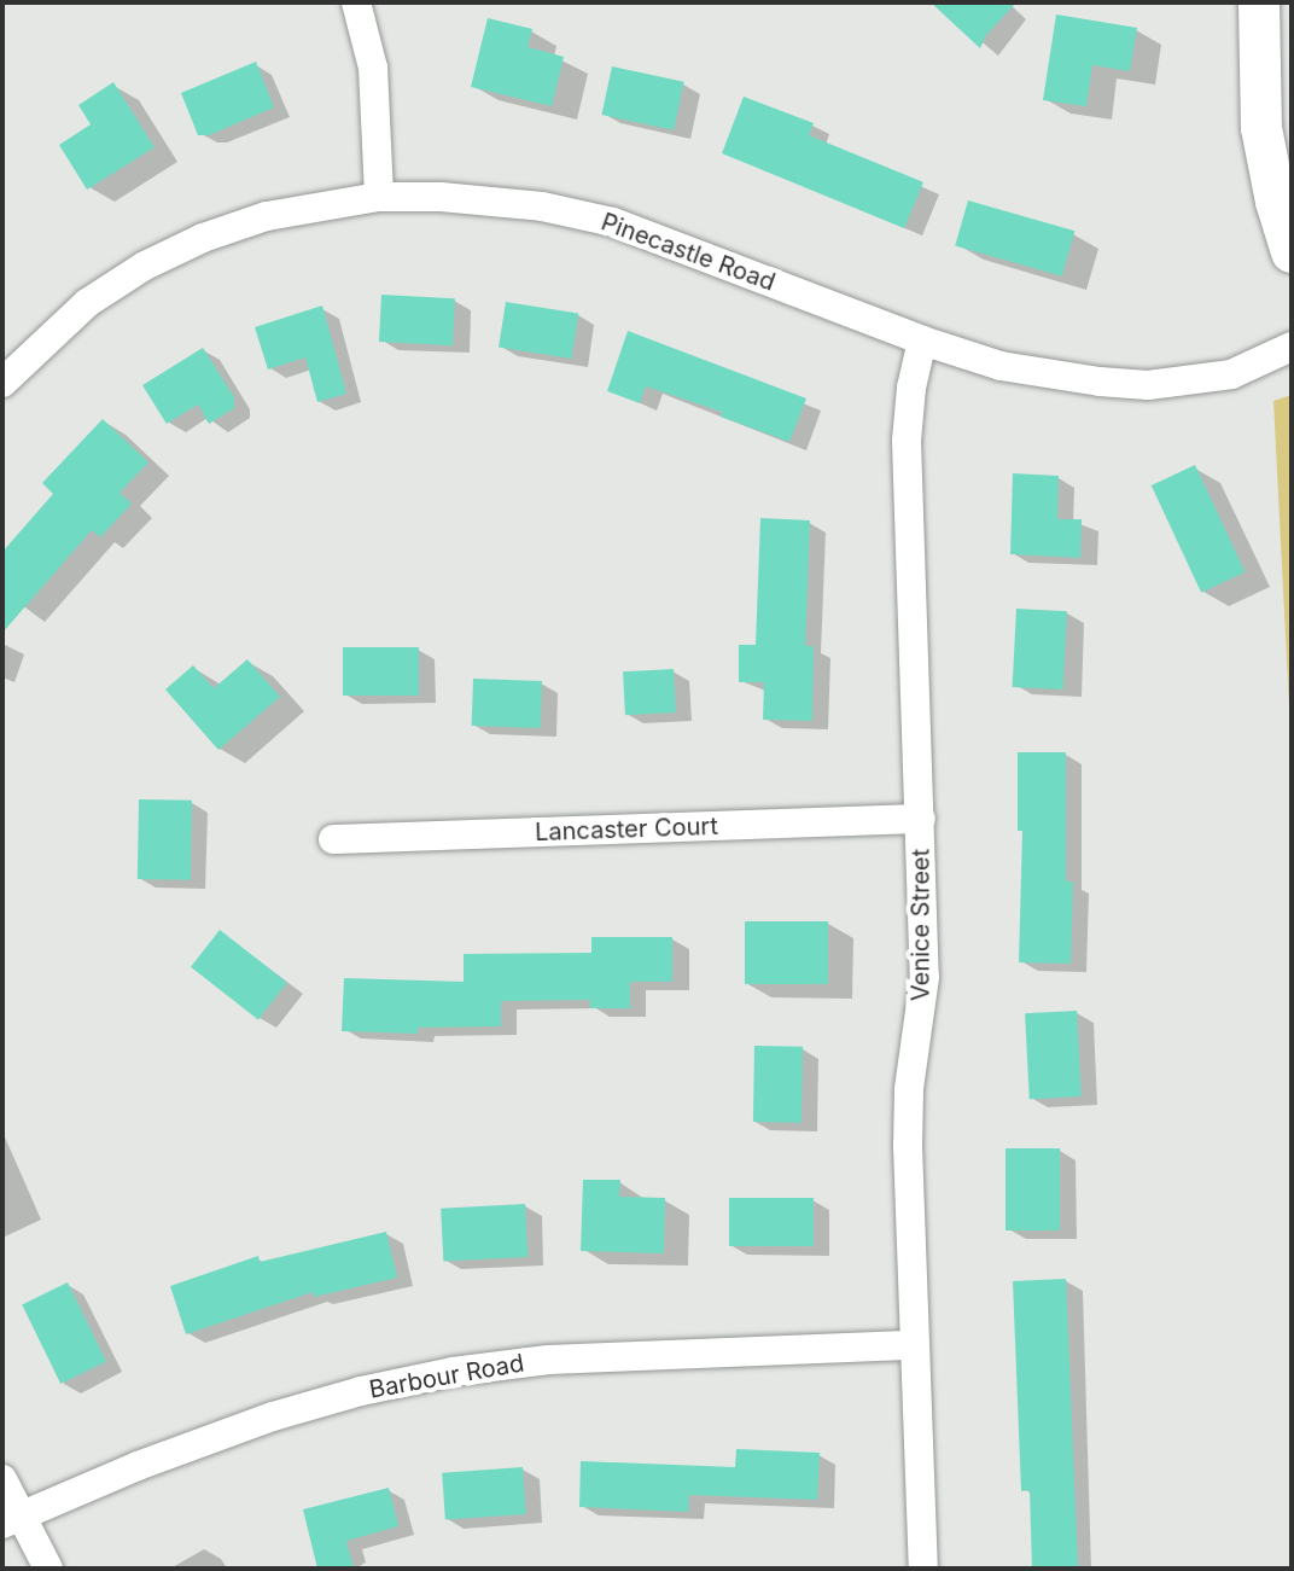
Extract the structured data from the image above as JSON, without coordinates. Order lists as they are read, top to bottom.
{
  "streets": {
    "street": [
      "Pinecastle Road",
      "Lancaster Court",
      "Venice Street",
      "Barbour Road"
    ]
  },
  "crossings": [
    ["Pinecastle Road", "Venice Street"],
    ["Lancaster Court", "Venice Street"],
    ["Venice Street", "Barbour Road"]
  ]
}
